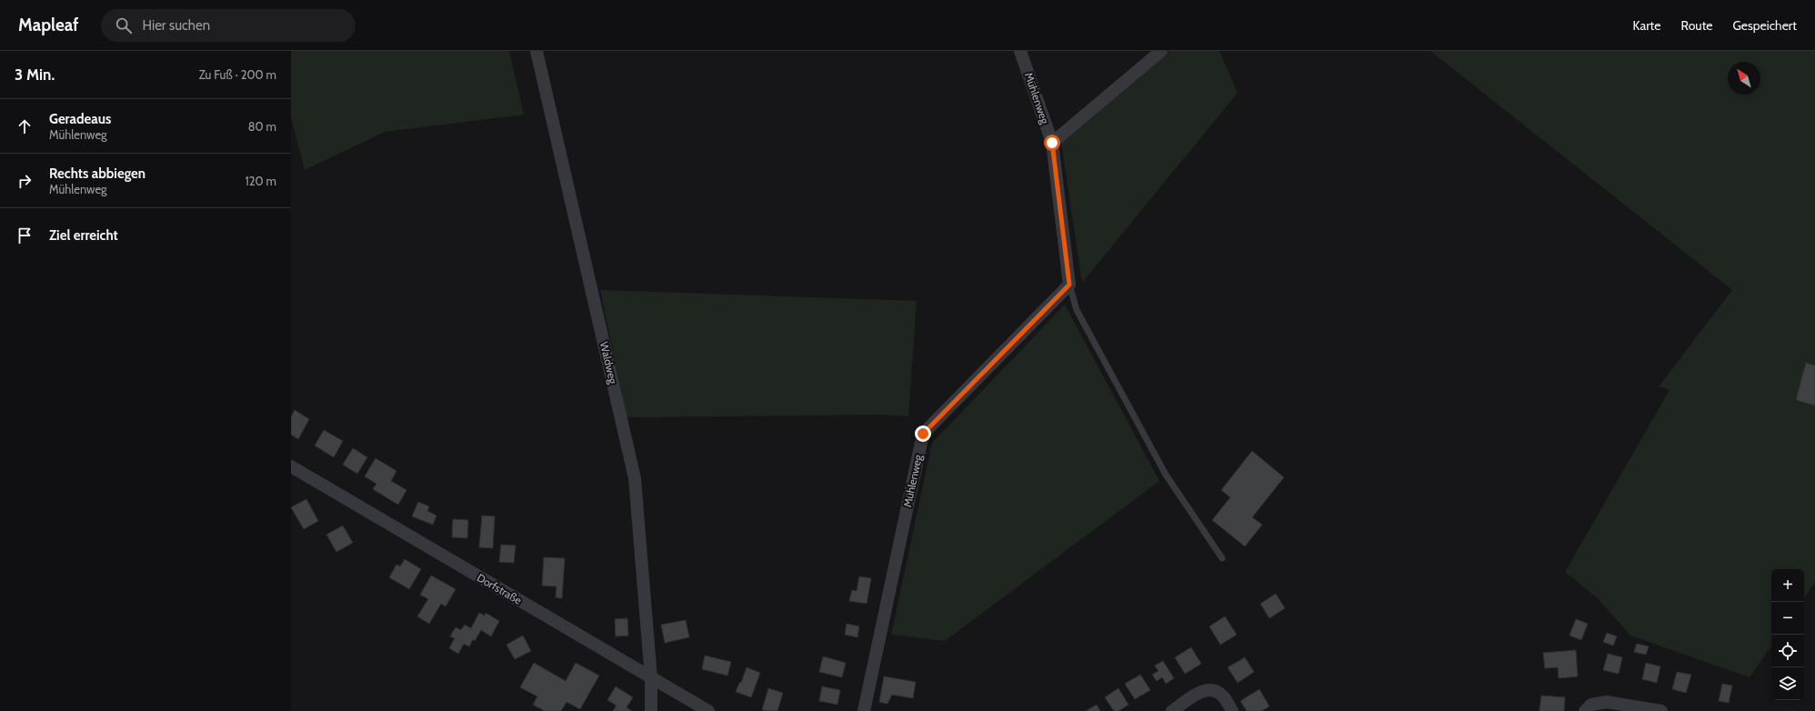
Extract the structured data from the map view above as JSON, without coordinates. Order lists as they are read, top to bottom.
{
  "streets": {
    "street": ["Mühlenweg", "Waldweg", "Dorfstraße"]
  },
  "crossings": [
    ["Waldweg", "Dorfstraße"]
  ],
  "north": "top left",
  "page": {
    "header": "Mapleaf",
    "search": "Hier suchen",
    "nav": ["Karte", "Route", "Gespeichert"],
    "heading": ["3 Min.", "Zu Fuß · 200 m"],
    "list": [
      ["Geradeaus", "Mühlenweg", "80 m"],
      ["Rechts abbiegen", "Mühlenweg", "120 m"],
      "Ziel erreicht"
    ],
    "map_buttons": ["+", "−"]
  }
}
